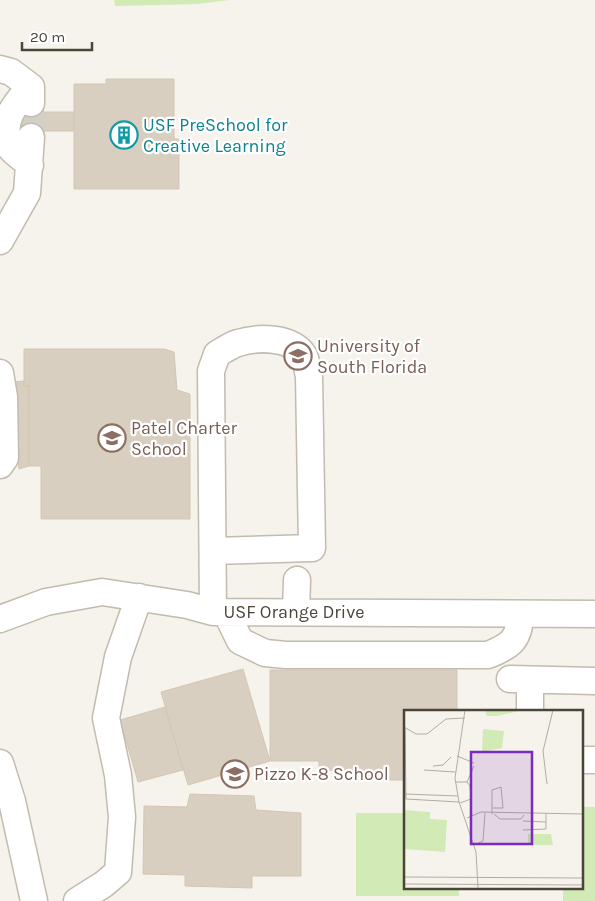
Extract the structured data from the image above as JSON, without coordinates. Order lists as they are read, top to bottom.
{
  "streets": {
    "street": ["USF Orange Drive"]
  },
  "places": {
    "building": ["USF PreSchool for Creative Learning"],
    "school or university": ["University of South Florida", "Patel Charter School", "Pizzo K-8 School"]
  },
  "scale_bar": "20 m"
}
